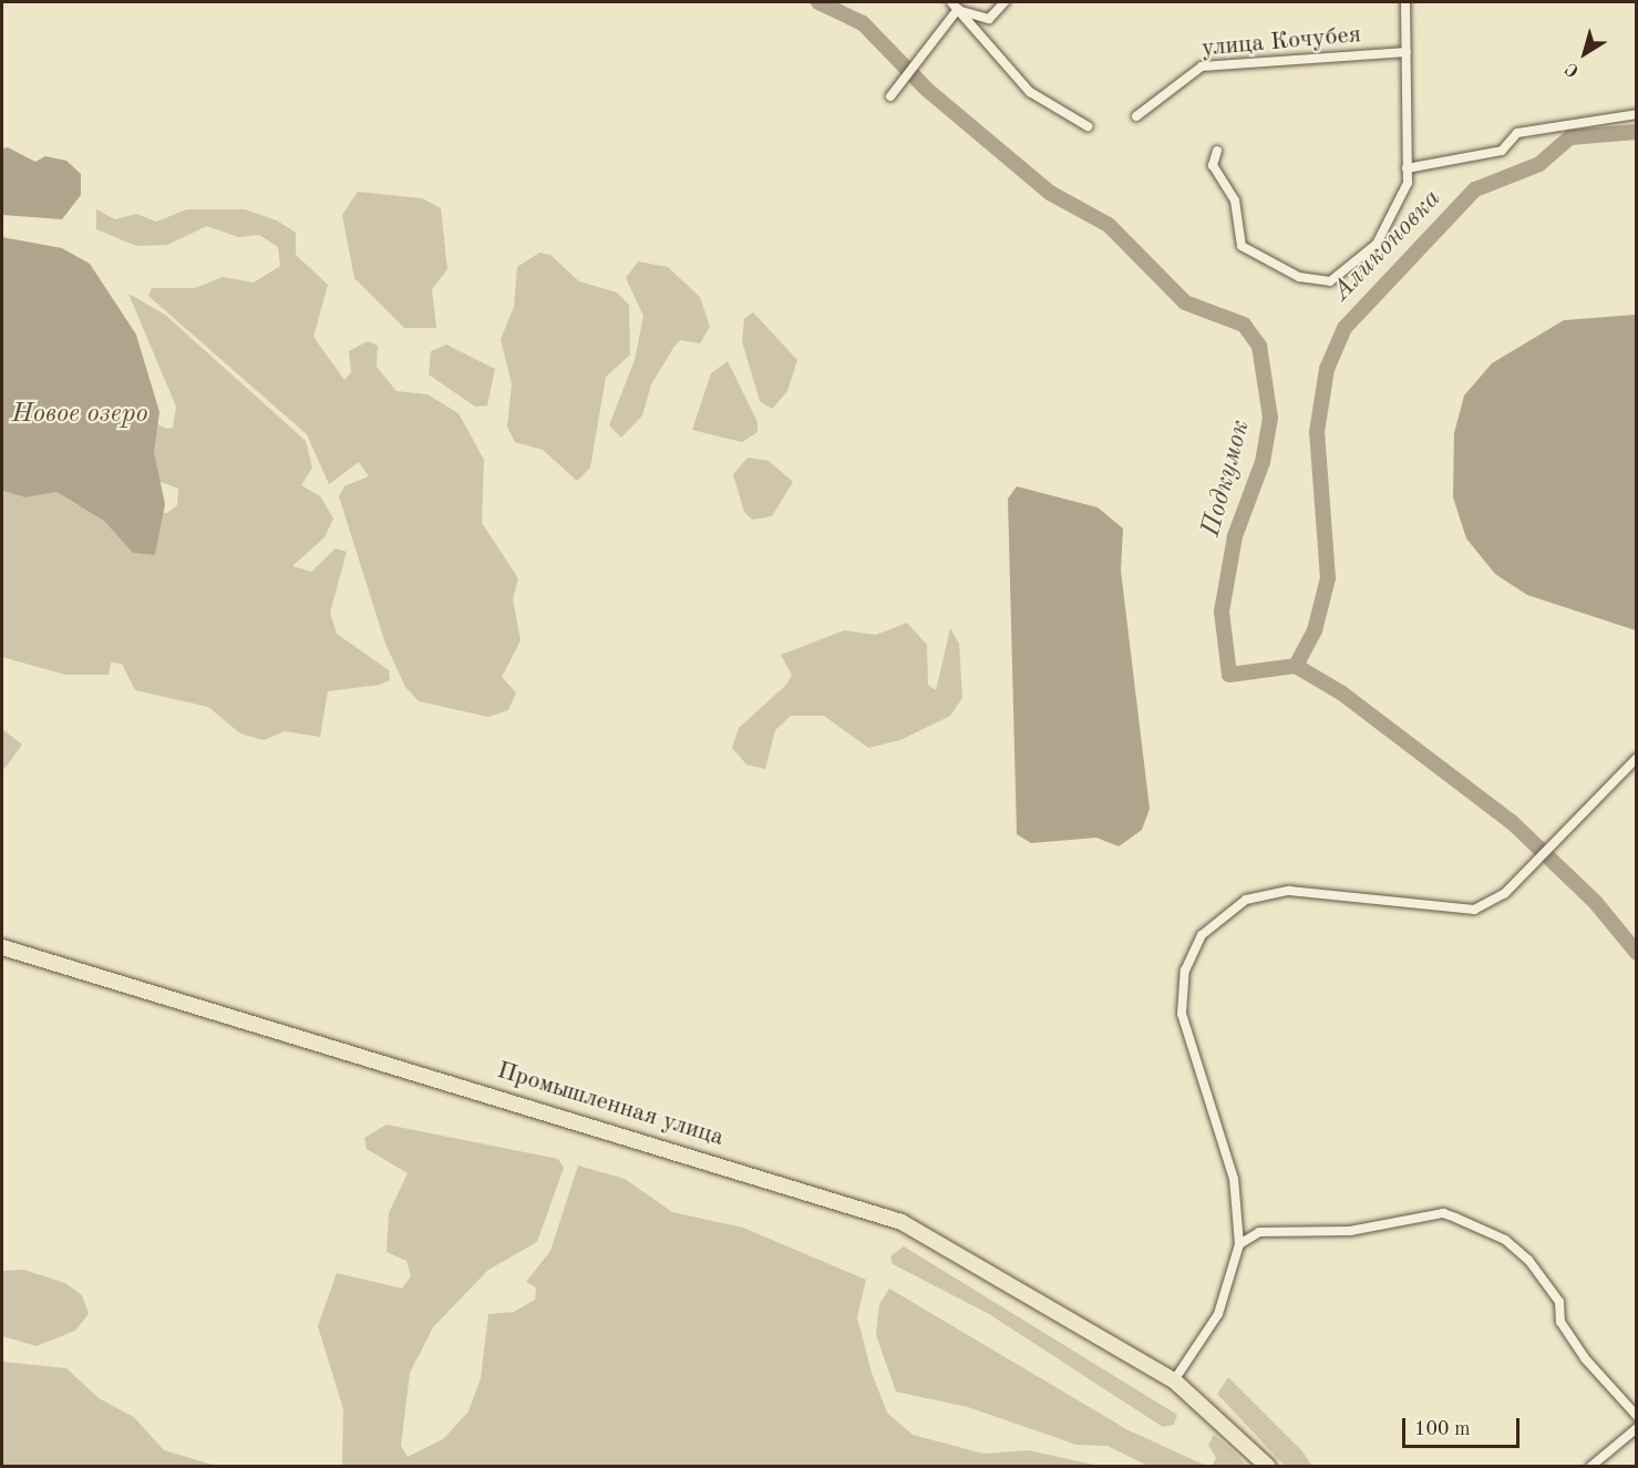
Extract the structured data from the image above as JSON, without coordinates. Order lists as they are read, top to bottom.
{
  "streets": {
    "main road": ["Промышленная улица"],
    "street": ["улица Кочубея"]
  },
  "water": ["Аликоновка", "Новое озеро", "Подкумок"],
  "scale_bar": "100 m",
  "north": "bottom left"
}
